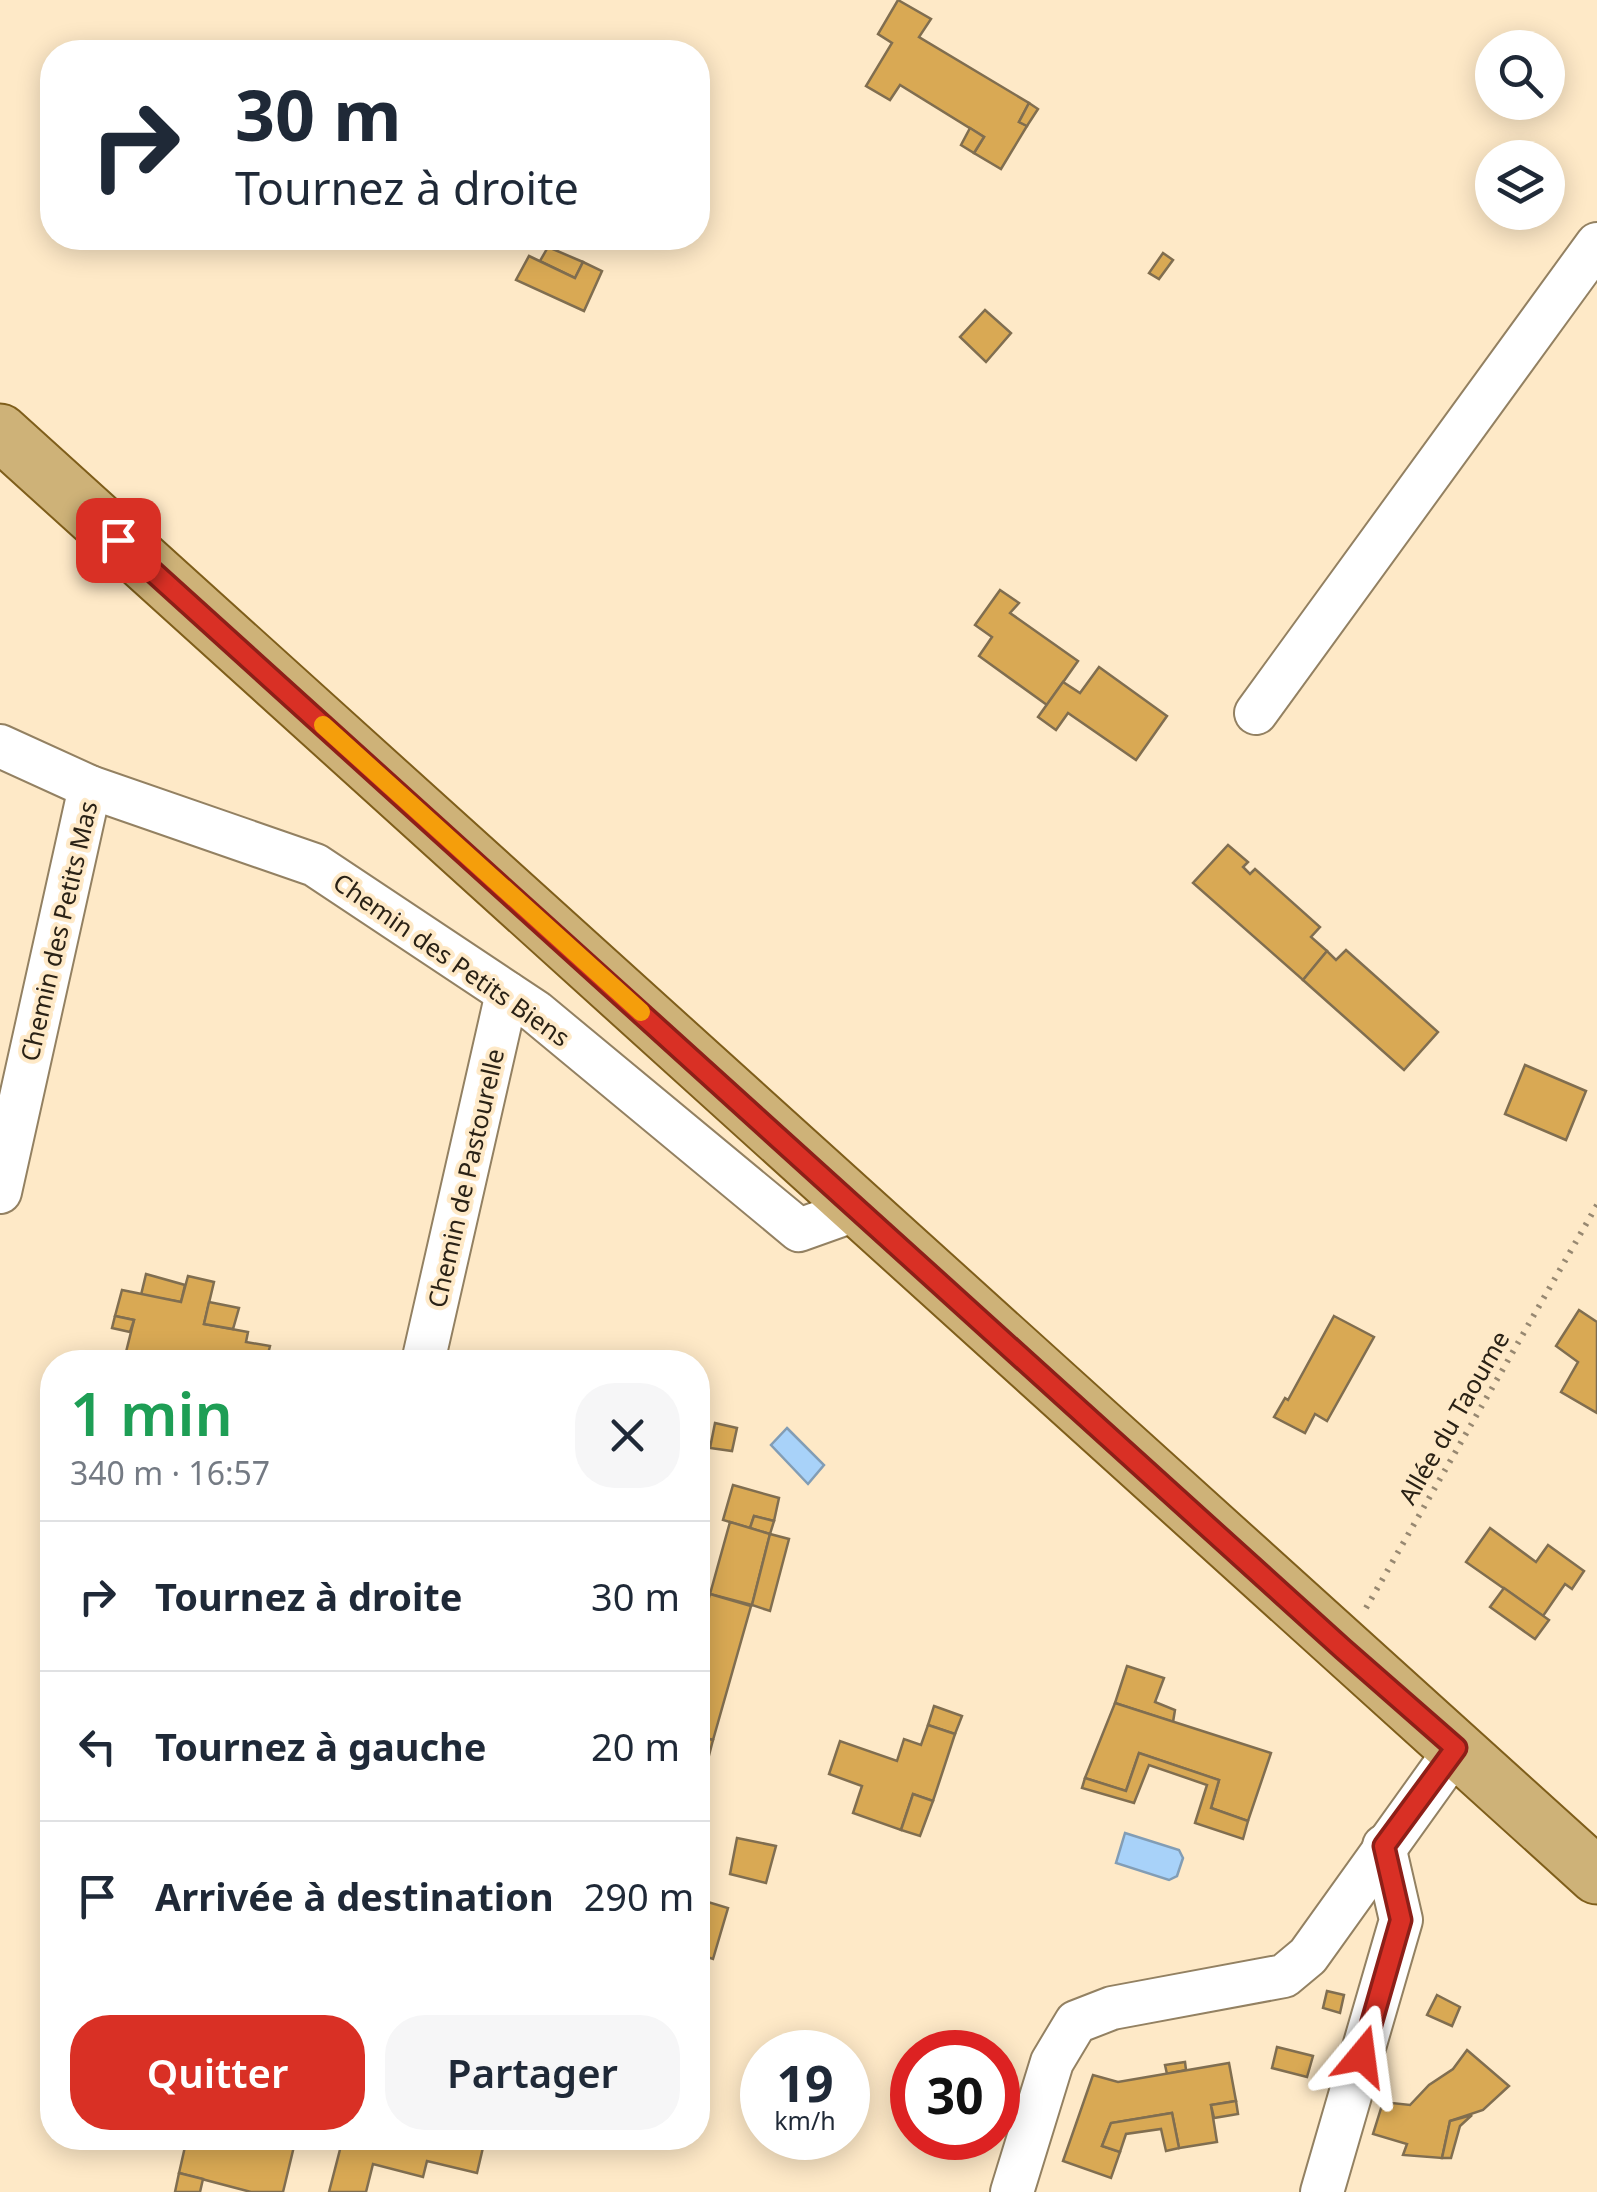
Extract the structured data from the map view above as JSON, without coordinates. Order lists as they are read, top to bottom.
{
  "streets": {
    "street": ["Chemin des Petits Mas", "Chemin des Petits Biens", "Chemin de Pastourelle"],
    "path": ["Allée du Taoume"]
  },
  "crossings": [
    ["Chemin des Petits Mas", "Chemin des Petits Biens"],
    ["Chemin des Petits Biens", "Chemin de Pastourelle"]
  ],
  "page": {
    "turn": ["30 m", "Tournez à droite"],
    "heading": ["1 min", "340 m · 16:57"],
    "list": [
      {
        "name": "Tournez à droite",
        "value": "30 m"
      },
      {
        "name": "Tournez à gauche",
        "value": "20 m"
      },
      {
        "name": "Arrivée à destination",
        "value": "290 m"
      }
    ],
    "buttons": ["Quitter", "Partager"],
    "speed": "19 km/h",
    "limit": "30"
  }
}
